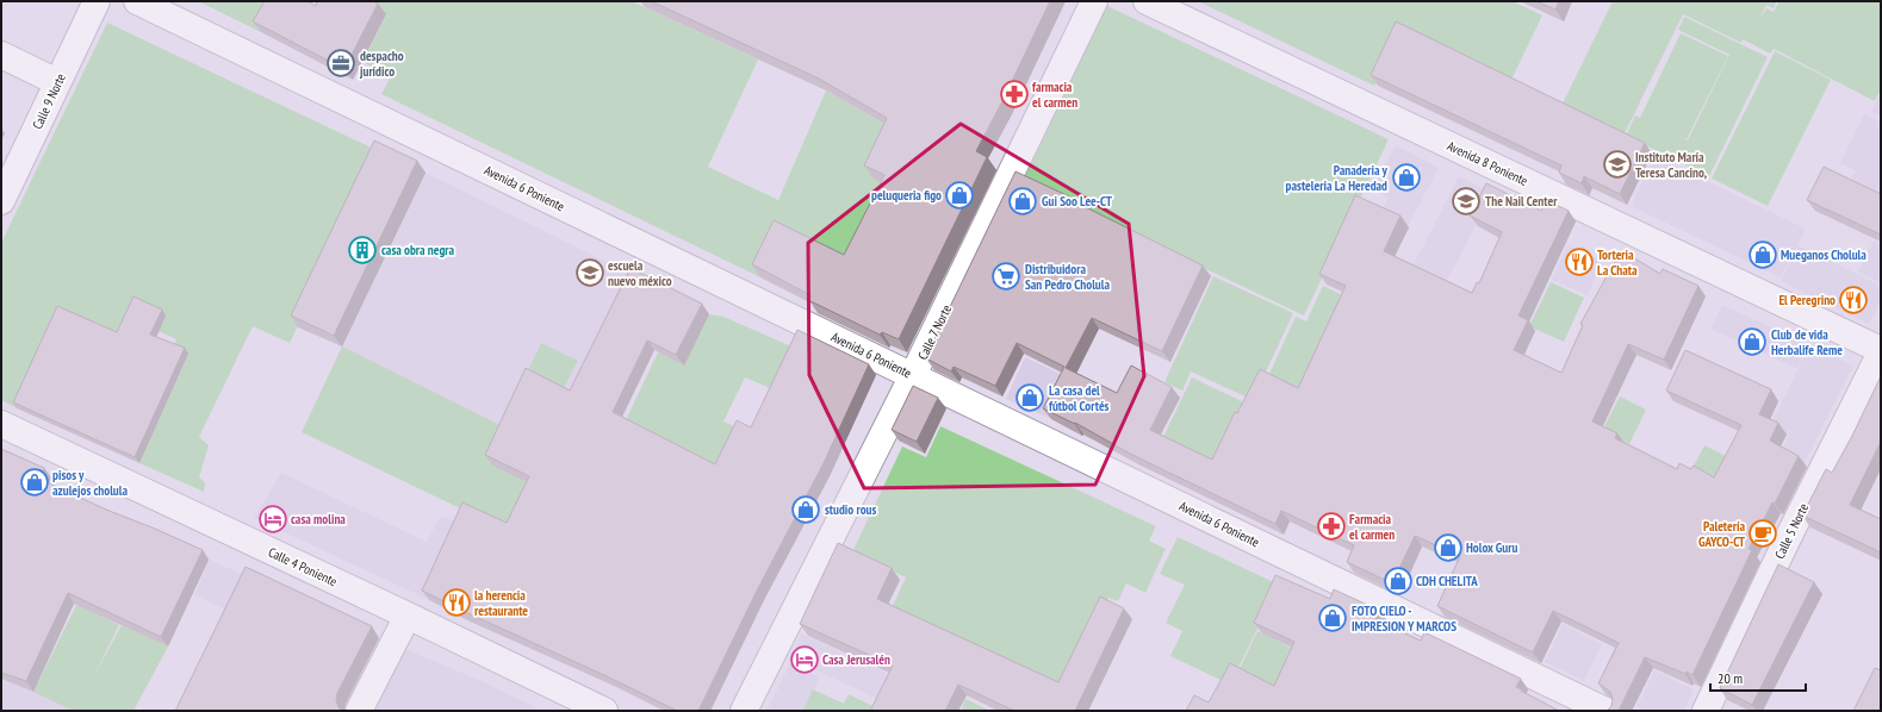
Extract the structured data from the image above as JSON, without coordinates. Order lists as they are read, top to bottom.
{
  "streets": {
    "street": [
      "Calle 9 Norte",
      "Avenida 8 Poniente",
      "Avenida 6 Poniente",
      "Calle 7 Norte",
      "Calle 5 Norte",
      "Calle 4 Poniente"
    ]
  },
  "crossings": [
    ["Avenida 8 Poniente", "Calle 5 Norte"],
    ["Avenida 6 Poniente", "Calle 7 Norte"]
  ],
  "places": {
    "office": ["despacho jurídico"],
    "pharmacy": ["farmacia el carmen", "Farmacia el carmen"],
    "school or university": ["Instituto María Teresa Cancino,", "The Nail Center", "escuela nuevo méxico"],
    "shop": [
      "Panaderia y pasteleria La Heredad",
      "peluqueria figo",
      "Gui Soo Lee-CT",
      "Mueganos Cholula",
      "Club de vida Herbalife Reme",
      "La casa del fútbol Cortés",
      "pisos y azulejos cholula",
      "studio rous",
      "Holox Guru",
      "CDH CHELITA",
      "FOTO CIELO - IMPRESION Y MARCOS"
    ],
    "building": ["casa obra negra"],
    "restaurant": ["Torteria La Chata", "El Peregrino", "la herencia restaurante"],
    "supermarket": ["Distribuidora San Pedro Cholula"],
    "hotel": ["casa molina", "Casa Jerusalén"],
    "cafe": ["Paletería GAYCO-CT"]
  },
  "scale_bar": "20 m"
}
